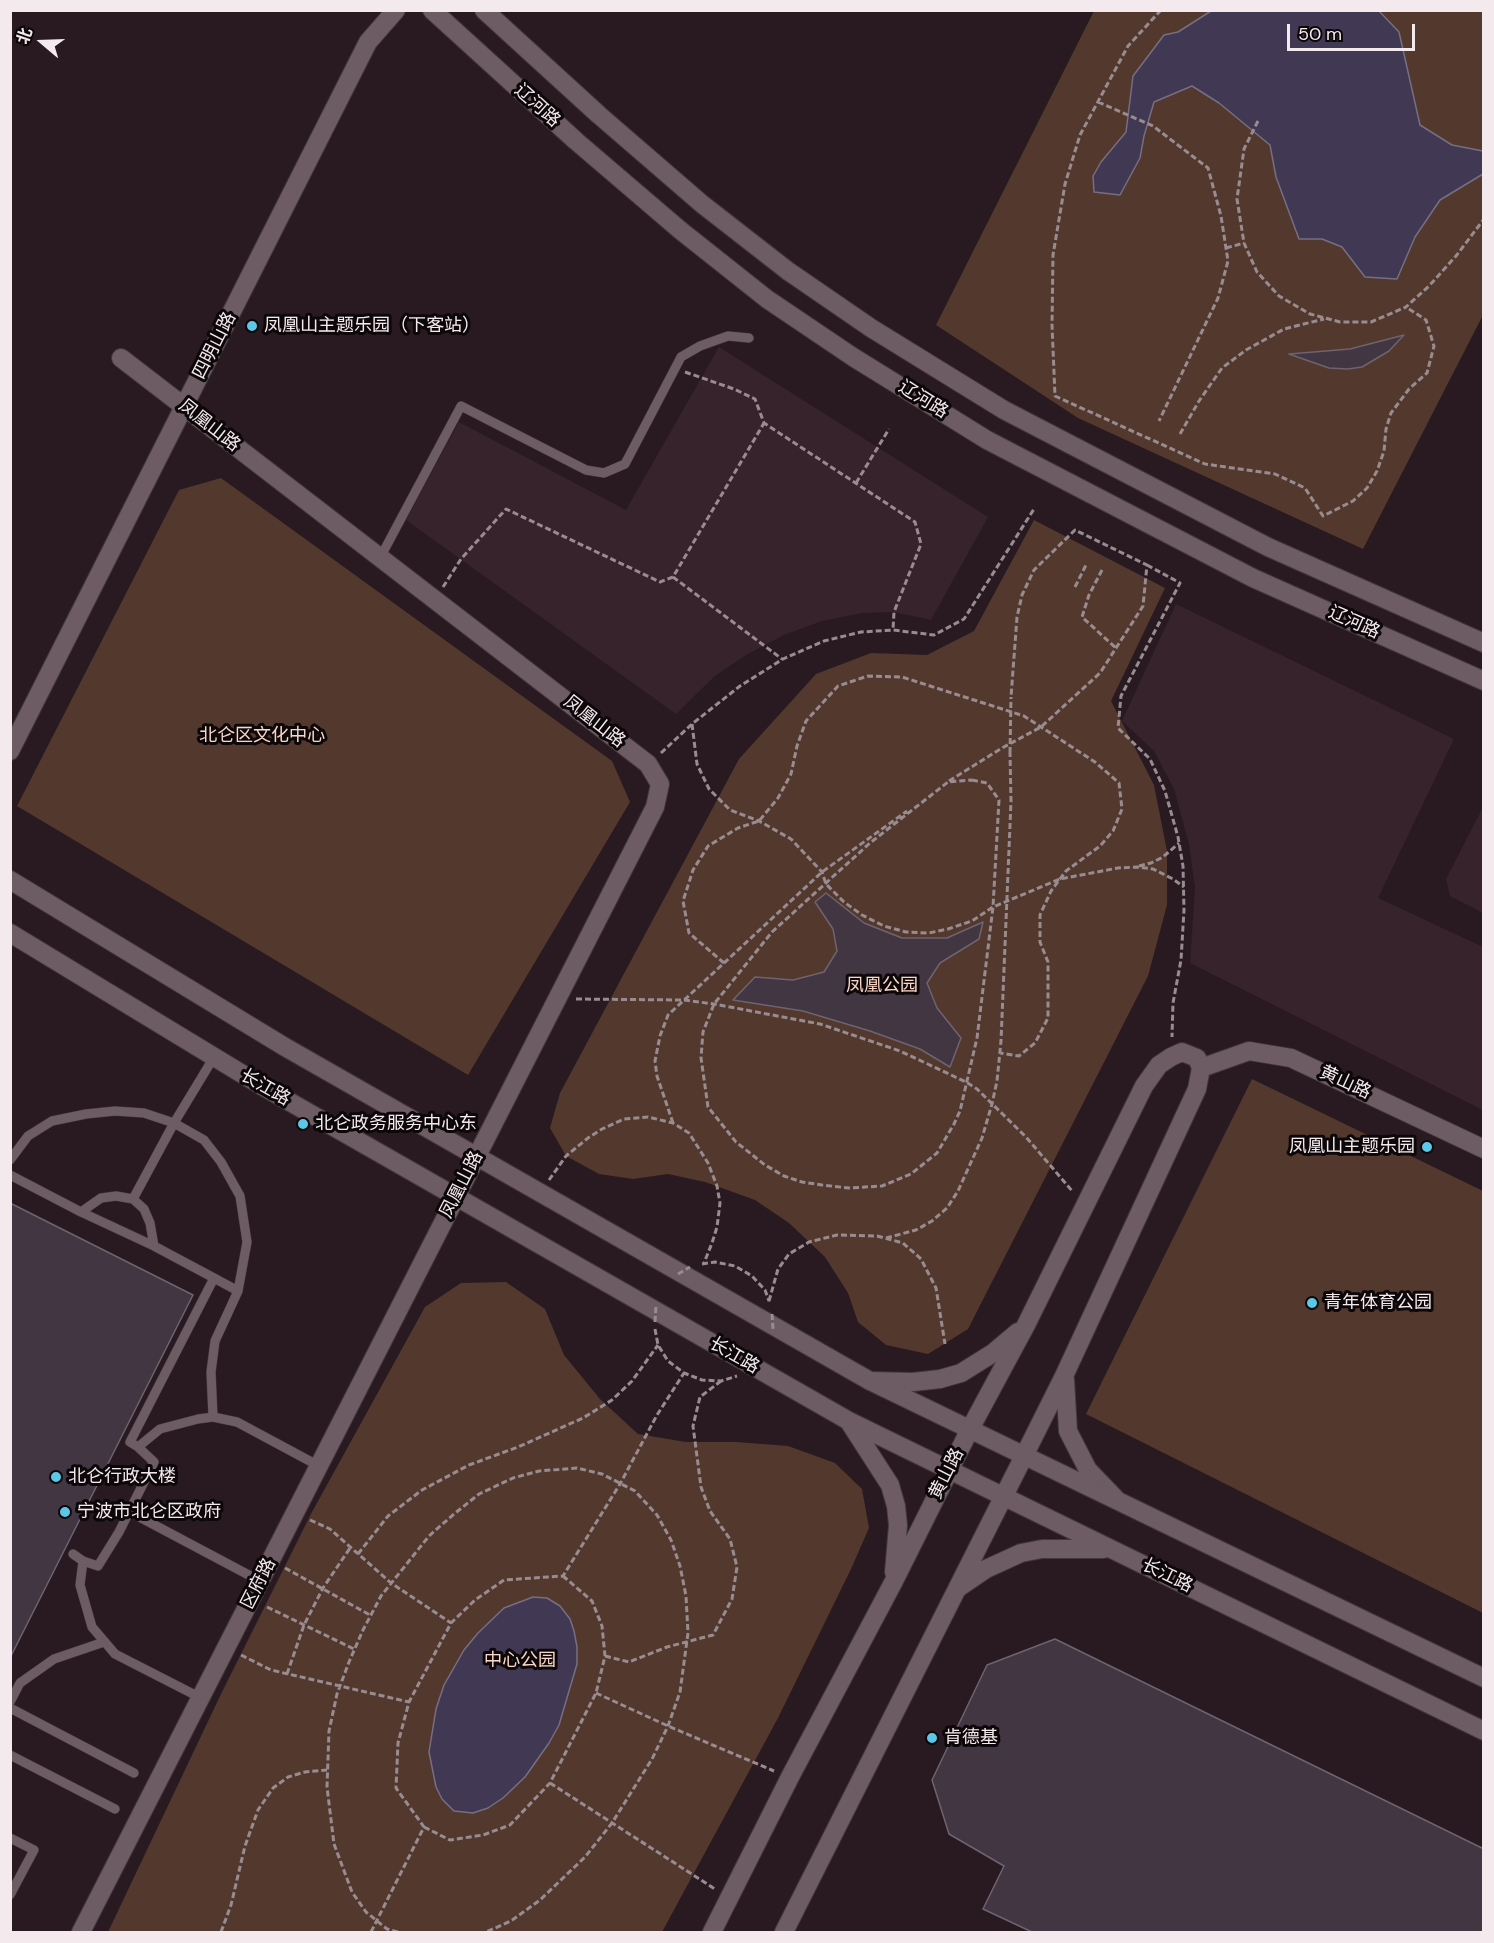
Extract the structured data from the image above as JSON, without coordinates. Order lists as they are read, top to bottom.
{
  "streets": {
    "main road": [
      "辽河路",
      "四明山路",
      "凤凰山路",
      "黄山路",
      "长江路",
      "区府路"
    ]
  },
  "crossings": [
    ["四明山路", "凤凰山路"],
    ["凤凰山路", "长江路"],
    ["凤凰山路", "区府路"],
    ["黄山路", "长江路"]
  ],
  "parks": ["北仑区文化中心", "凤凰公园", "中心公园"],
  "places": [
    "凤凰山主题乐园（下客站）",
    "北仑政务服务中心东",
    "凤凰山主题乐园",
    "青年体育公园",
    "北仑行政大楼",
    "宁波市北仑区政府",
    "肯德基"
  ],
  "scale_bar": "50 m",
  "north": "left"
}
